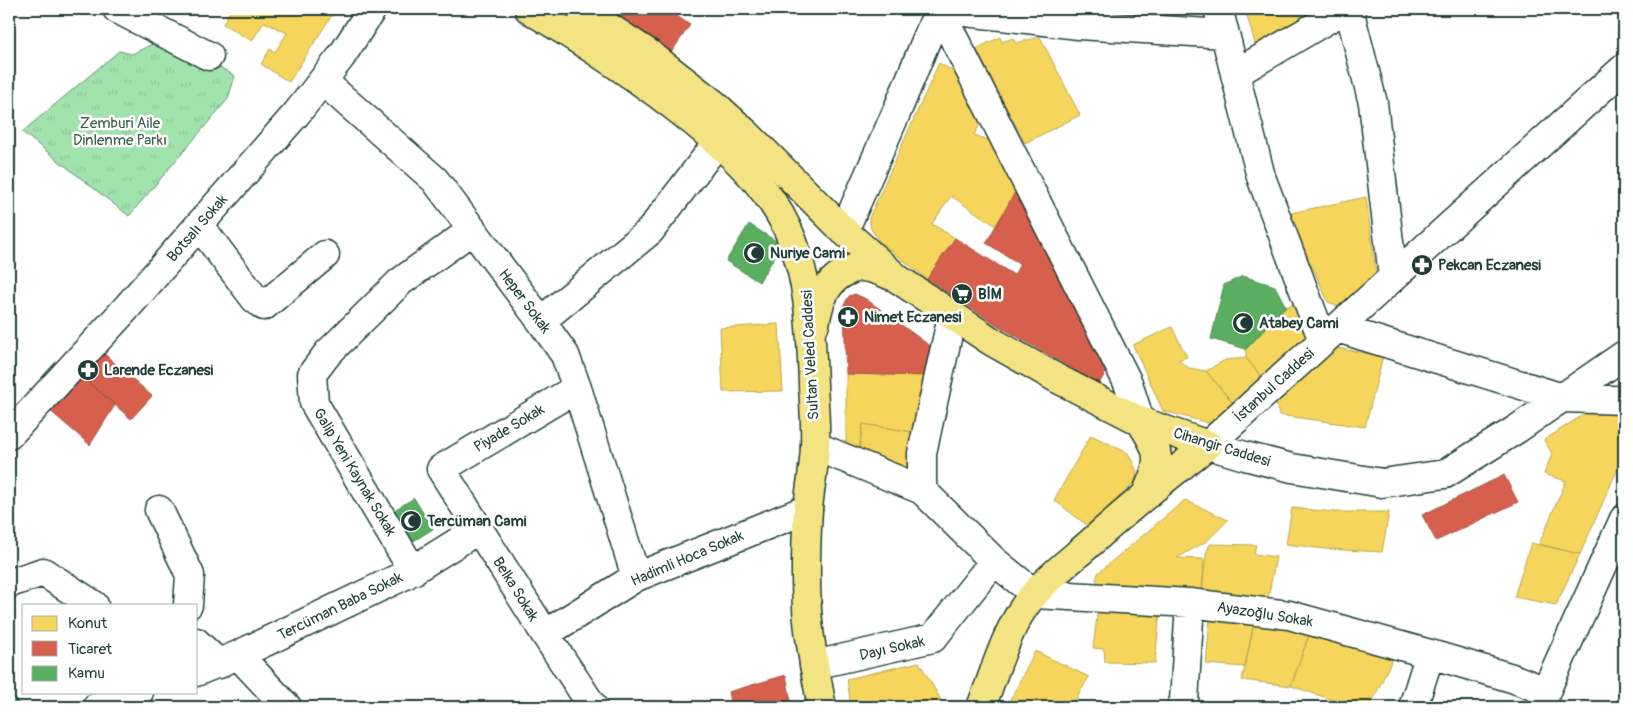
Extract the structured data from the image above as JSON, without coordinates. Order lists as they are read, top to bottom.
{
  "streets": {
    "main road": ["Sultan Veled Caddesi", "İstanbul Caddesi", "Cihangir Caddesi"],
    "street": [
      "Botsalı Sokak",
      "Heper Sokak",
      "Piyade Sokak",
      "Galip Yeni Kaynak Sokak",
      "Hadimli Hoca Sokak",
      "Belka Sokak",
      "Tercüman Baba Sokak",
      "Ayazoğlu Sokak",
      "Dayı Sokak"
    ]
  },
  "crossings": [
    ["Botsalı Sokak", "Heper Sokak"],
    ["Heper Sokak", "Piyade Sokak"],
    ["Heper Sokak", "Galip Yeni Kaynak Sokak"],
    ["Heper Sokak", "Hadimli Hoca Sokak"],
    ["Sultan Veled Caddesi", "Hadimli Hoca Sokak"],
    ["Sultan Veled Caddesi", "Dayı Sokak"],
    ["İstanbul Caddesi", "Cihangir Caddesi"],
    ["İstanbul Caddesi", "Ayazoğlu Sokak"],
    ["Piyade Sokak", "Belka Sokak"],
    ["Galip Yeni Kaynak Sokak", "Tercüman Baba Sokak"],
    ["Hadimli Hoca Sokak", "Belka Sokak"],
    ["Belka Sokak", "Tercüman Baba Sokak"]
  ],
  "parks": ["Zemburi Aile Dinlenme Parkı"],
  "places": {
    "mosque": ["Nuriye Cami", "Atabey Cami", "Tercüman Cami"],
    "pharmacy": ["Pekcan Eczanesi", "Nimet Eczanesi", "Larende Eczanesi"],
    "supermarket": ["BİM"]
  },
  "legend": ["Konut", "Ticaret", "Kamu"]
}
